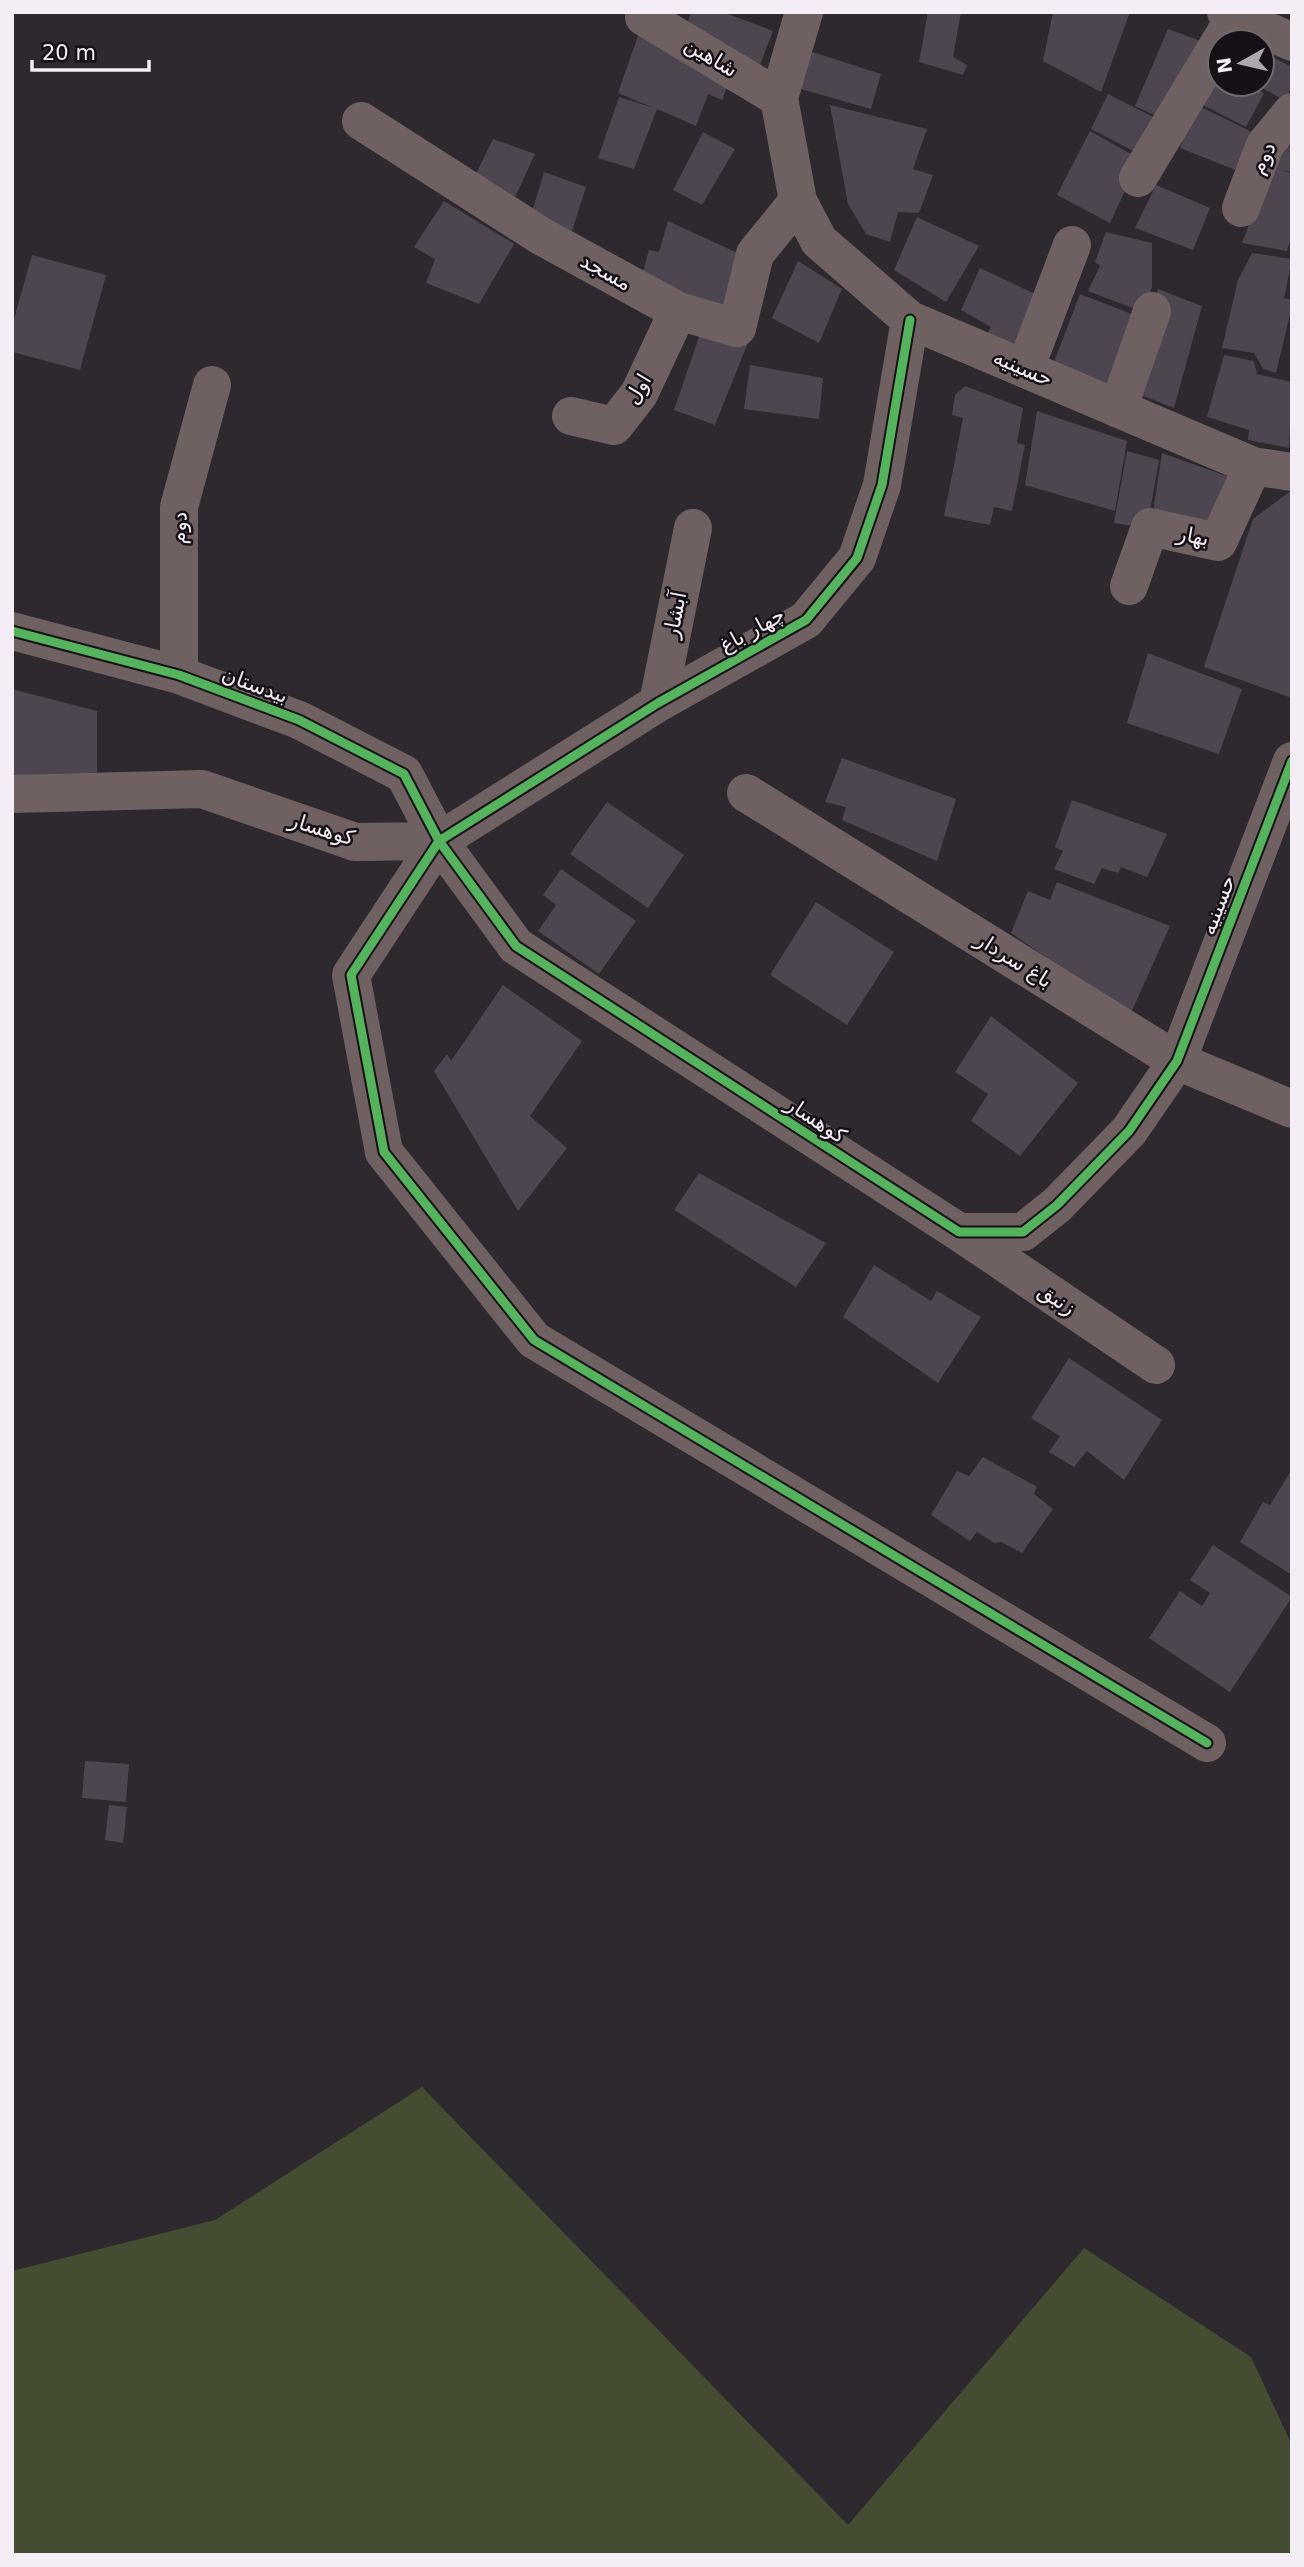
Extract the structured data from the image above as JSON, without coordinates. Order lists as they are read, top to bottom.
{
  "streets": {
    "street": [
      "شاهین",
      "دوم",
      "مسجد",
      "حسینیه",
      "اول",
      "بهار",
      "آبشار",
      "چهار باغ",
      "بیدستان",
      "کوهسار",
      "باغ سردار",
      "زنبق"
    ]
  },
  "crossings": [
    ["شاهین", "حسینیه"],
    ["دوم", "بیدستان"],
    ["مسجد", "حسینیه"],
    ["مسجد", "اول"],
    ["حسینیه", "بهار"],
    ["حسینیه", "چهار باغ"],
    ["حسینیه", "باغ سردار"],
    ["آبشار", "چهار باغ"],
    ["چهار باغ", "بیدستان"],
    ["چهار باغ", "کوهسار"],
    ["بیدستان", "کوهسار"],
    ["کوهسار", "زنبق"]
  ],
  "scale_bar": "20 m",
  "north": "left"
}
